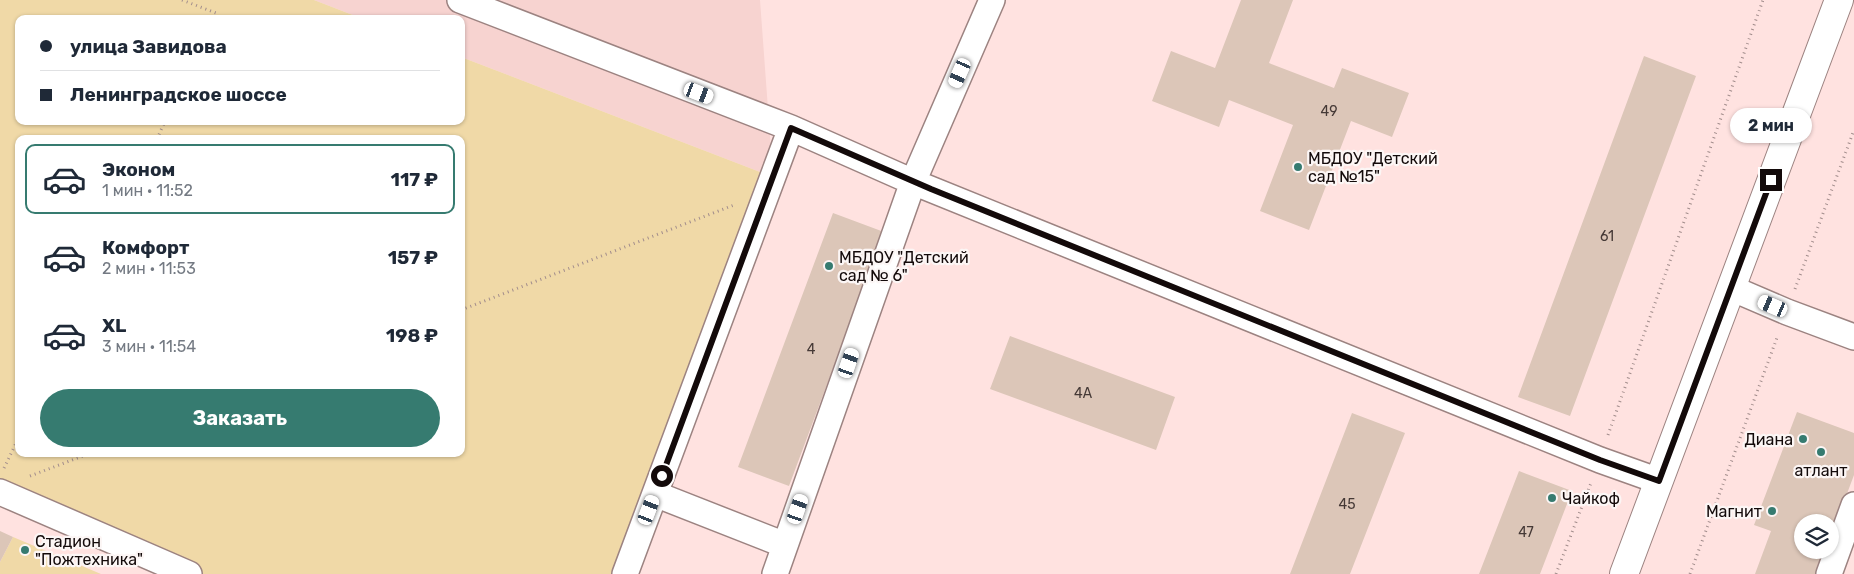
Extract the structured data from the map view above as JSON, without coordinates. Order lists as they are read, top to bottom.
{
  "places": [
    "МБДОУ \"Детский сад №15\"",
    "МБДОУ \"Детский сад № 6\"",
    "Диана",
    "атлант",
    "Чайкоф",
    "Магнит",
    "Стадион \"Пожтехника\""
  ],
  "house_numbers": [
    "49",
    "61",
    "4",
    "4А",
    "45",
    "47"
  ],
  "page": {
    "banner": ["улица Завидова", "Ленинградское шоссе"],
    "bubble": "2 мин",
    "list": [
      {
        "name": "Эконом",
        "note": "1 мин · 11:52",
        "value": "117 ₽"
      },
      {
        "name": "Комфорт",
        "note": "2 мин · 11:53",
        "value": "157 ₽"
      },
      {
        "name": "XL",
        "note": "3 мин · 11:54",
        "value": "198 ₽"
      }
    ],
    "buttons": "Заказать"
  }
}
